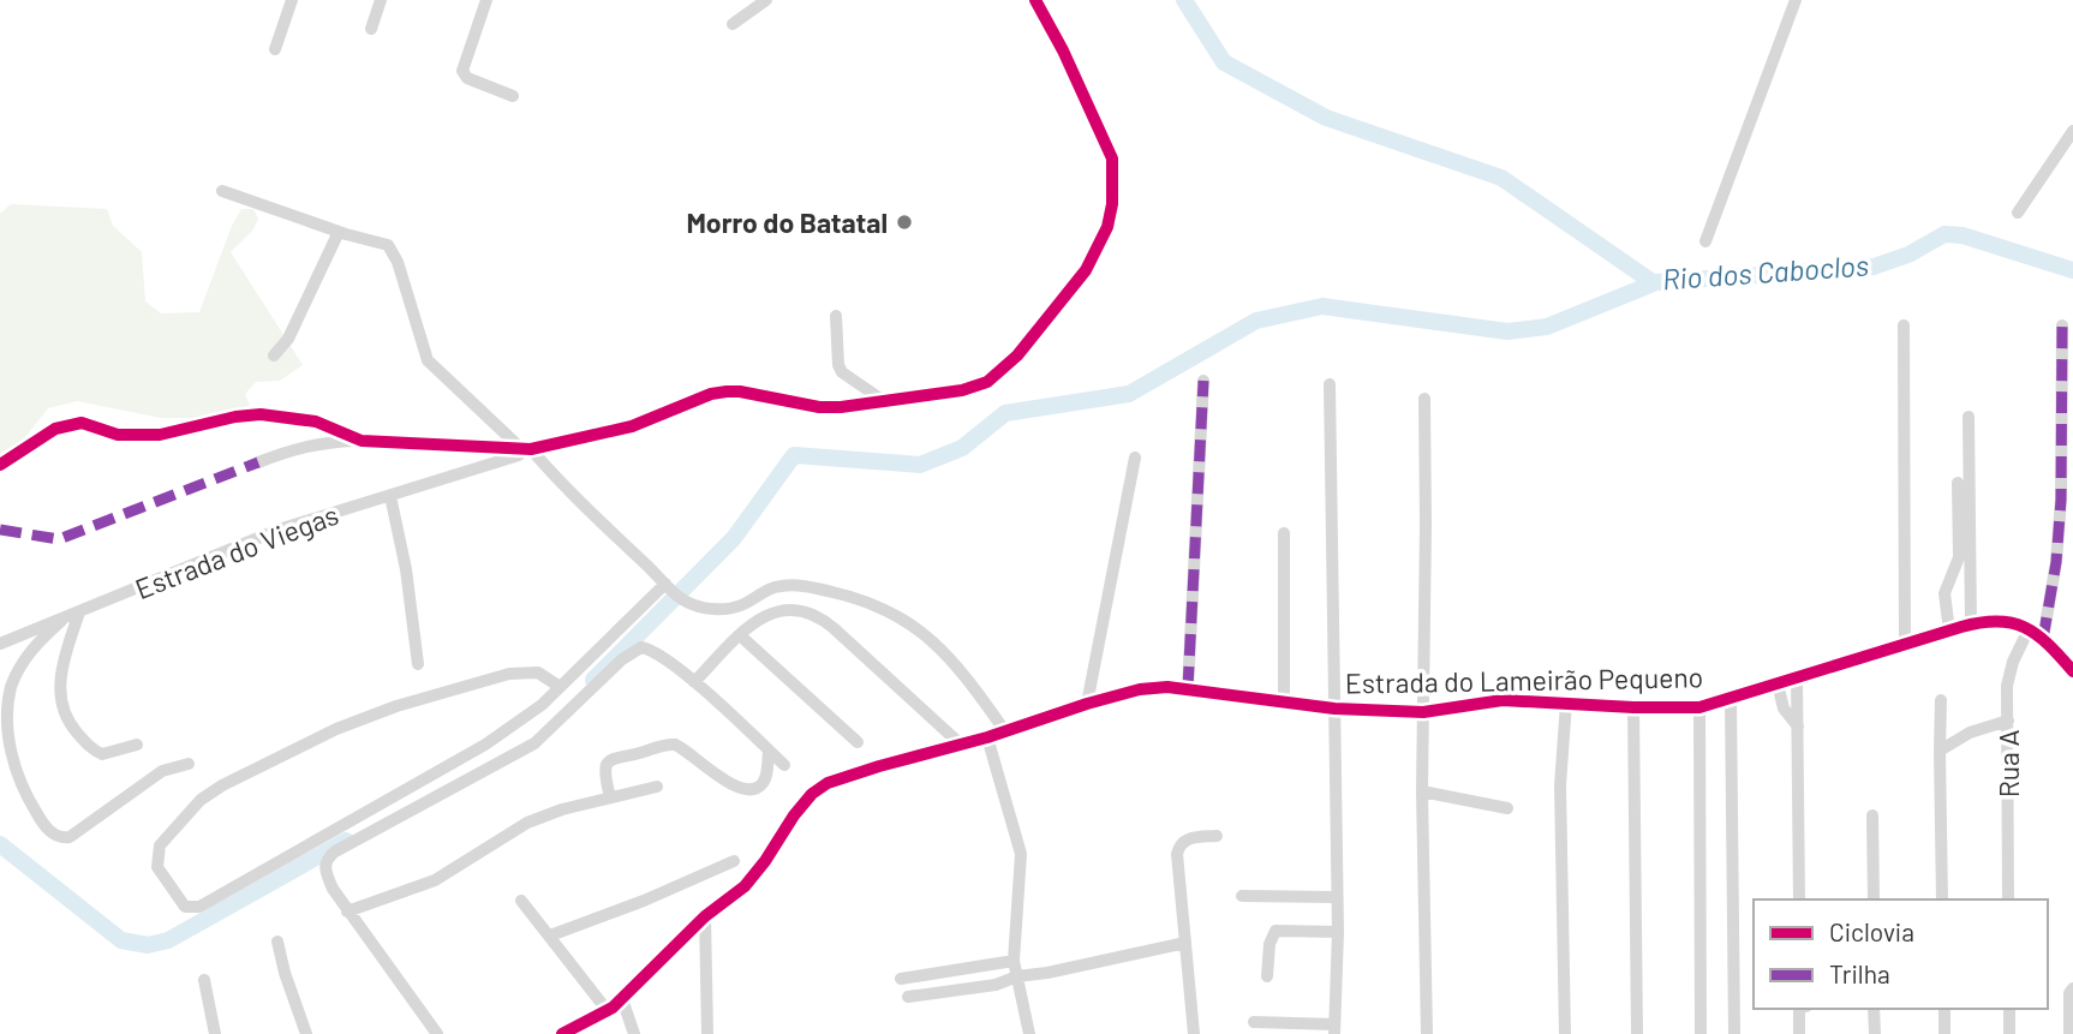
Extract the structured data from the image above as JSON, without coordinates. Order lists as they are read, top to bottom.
{
  "streets": {
    "street": ["Estrada do Viegas", "Estrada do Lameirão Pequeno", "Rua A"]
  },
  "crossings": [
    ["Estrada do Lameirão Pequeno", "Rua A"]
  ],
  "water": ["Rio dos Caboclos"],
  "places": ["Morro do Batatal"],
  "legend": ["Ciclovia", "Trilha"]
}
